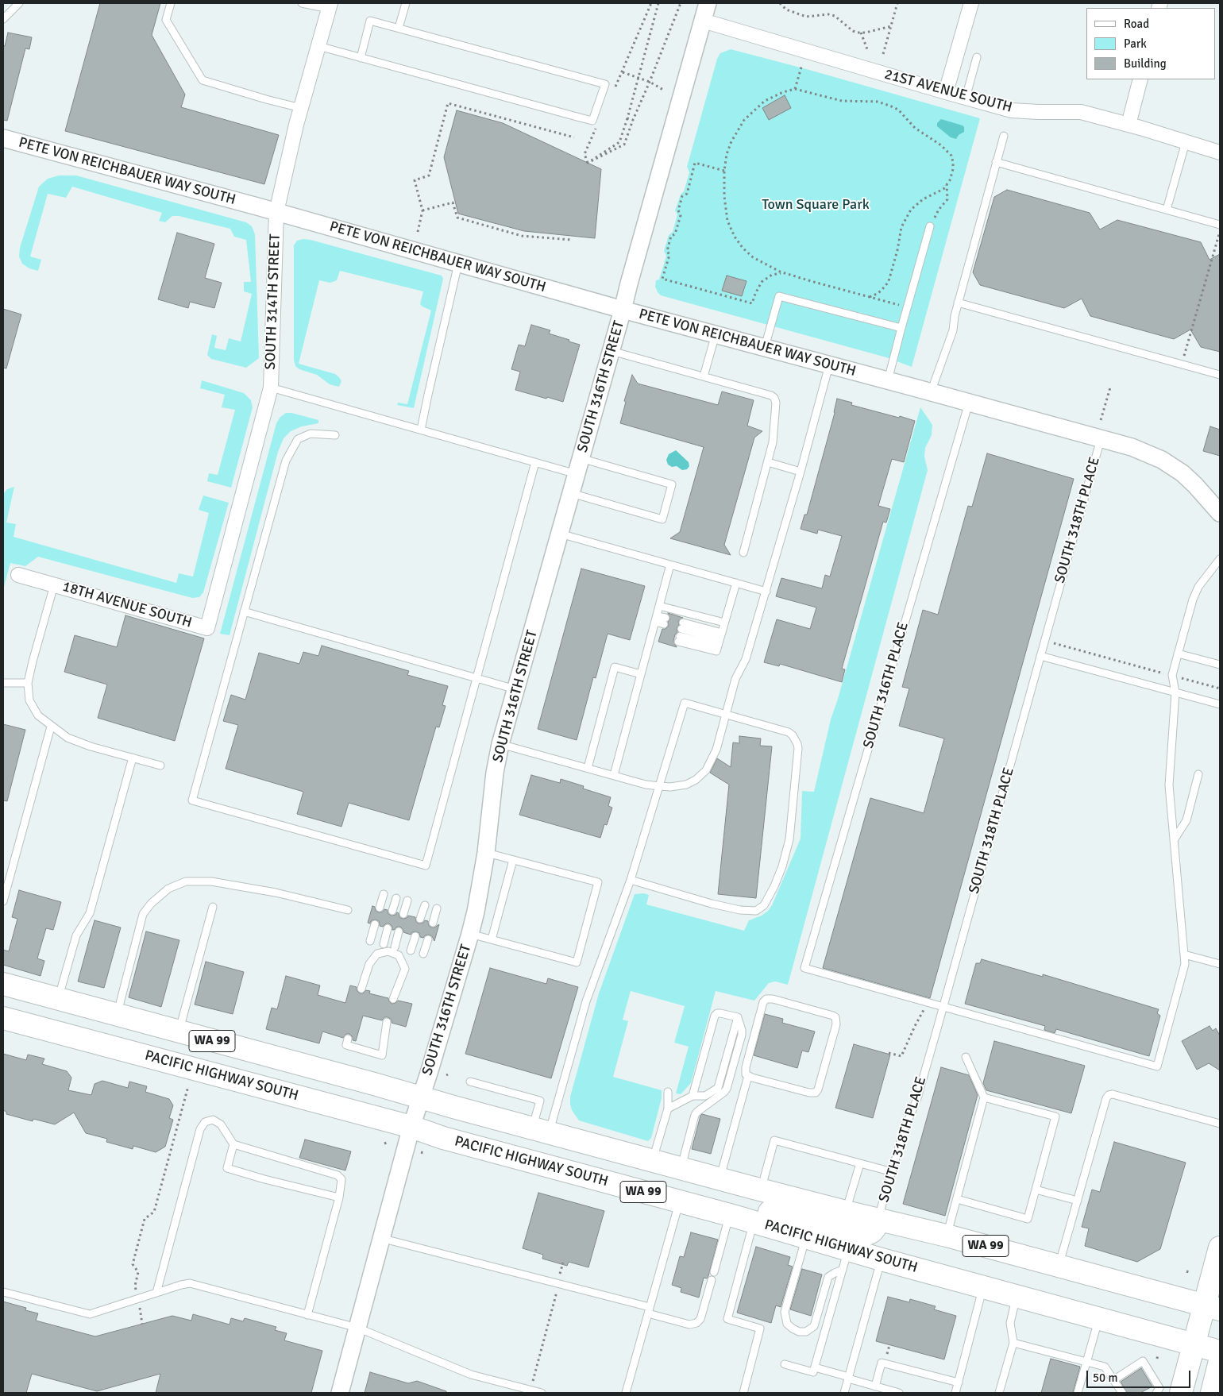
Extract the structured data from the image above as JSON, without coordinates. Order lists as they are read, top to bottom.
{
  "streets": {
    "main road": ["WA 99", "PACIFIC HIGHWAY SOUTH"],
    "street": [
      "21ST AVENUE SOUTH",
      "PETE VON REICHBAUER WAY SOUTH",
      "SOUTH 314TH STREET",
      "SOUTH 316TH STREET",
      "18TH AVENUE SOUTH"
    ],
    "lane": ["SOUTH 318TH PLACE", "SOUTH 316TH PLACE"]
  },
  "crossings": [
    ["21ST AVENUE SOUTH", "SOUTH 316TH STREET"],
    ["PETE VON REICHBAUER WAY SOUTH", "SOUTH 314TH STREET"],
    ["PETE VON REICHBAUER WAY SOUTH", "SOUTH 316TH STREET"],
    ["PETE VON REICHBAUER WAY SOUTH", "SOUTH 318TH PLACE"],
    ["PETE VON REICHBAUER WAY SOUTH", "SOUTH 316TH PLACE"],
    ["SOUTH 314TH STREET", "18TH AVENUE SOUTH"],
    ["SOUTH 316TH STREET", "WA 99"],
    ["SOUTH 316TH STREET", "PACIFIC HIGHWAY SOUTH"],
    ["SOUTH 318TH PLACE", "WA 99"]
  ],
  "parks": ["Town Square Park"],
  "legend": ["Road", "Park", "Building"],
  "scale_bar": "50 m"
}
